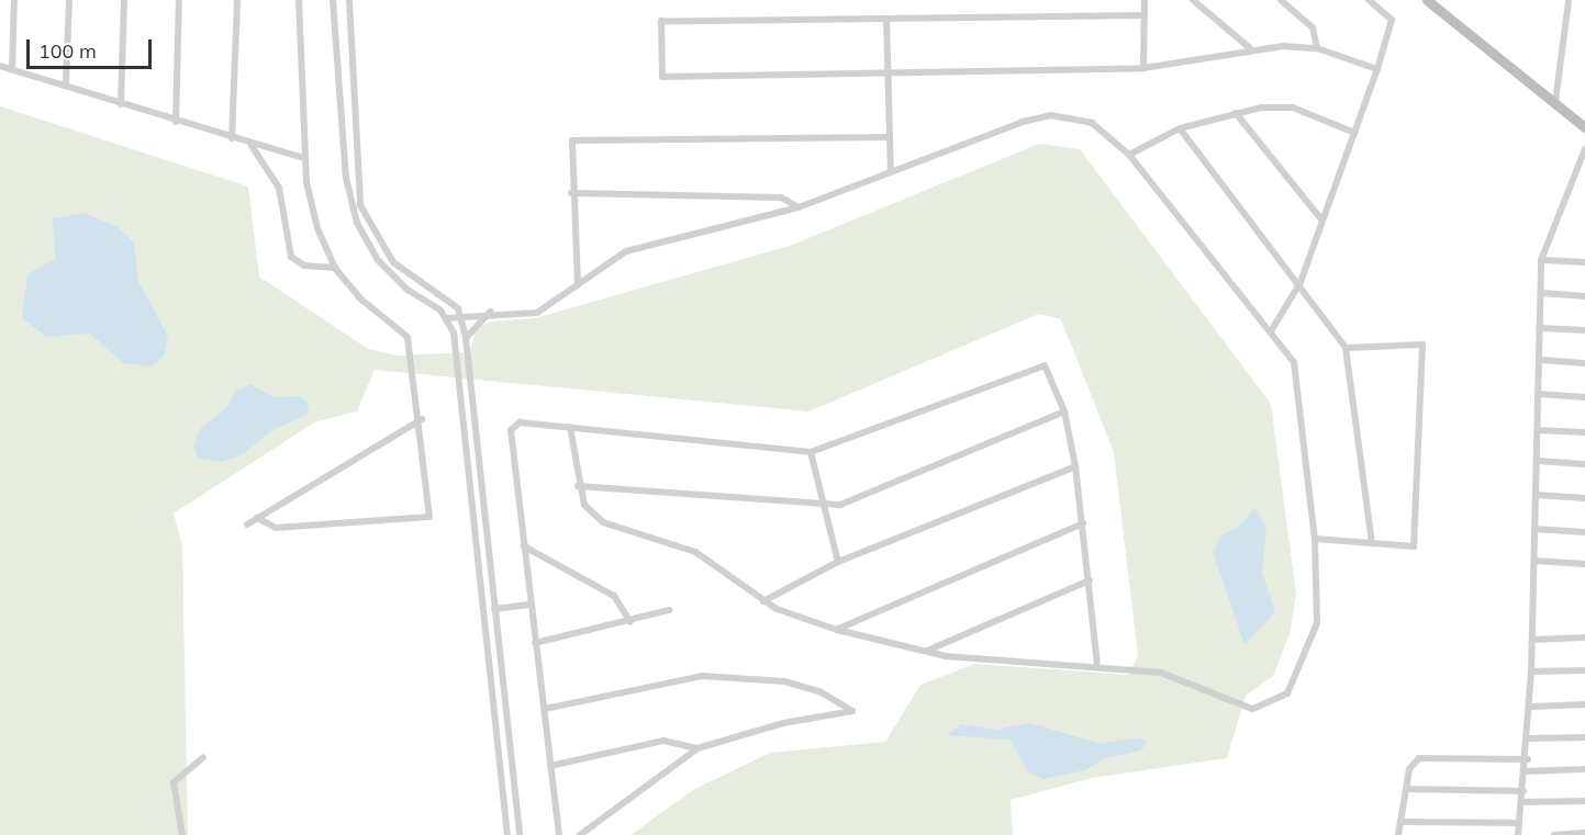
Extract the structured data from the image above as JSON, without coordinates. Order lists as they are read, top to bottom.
{
  "scale_bar": "100 m"
}
